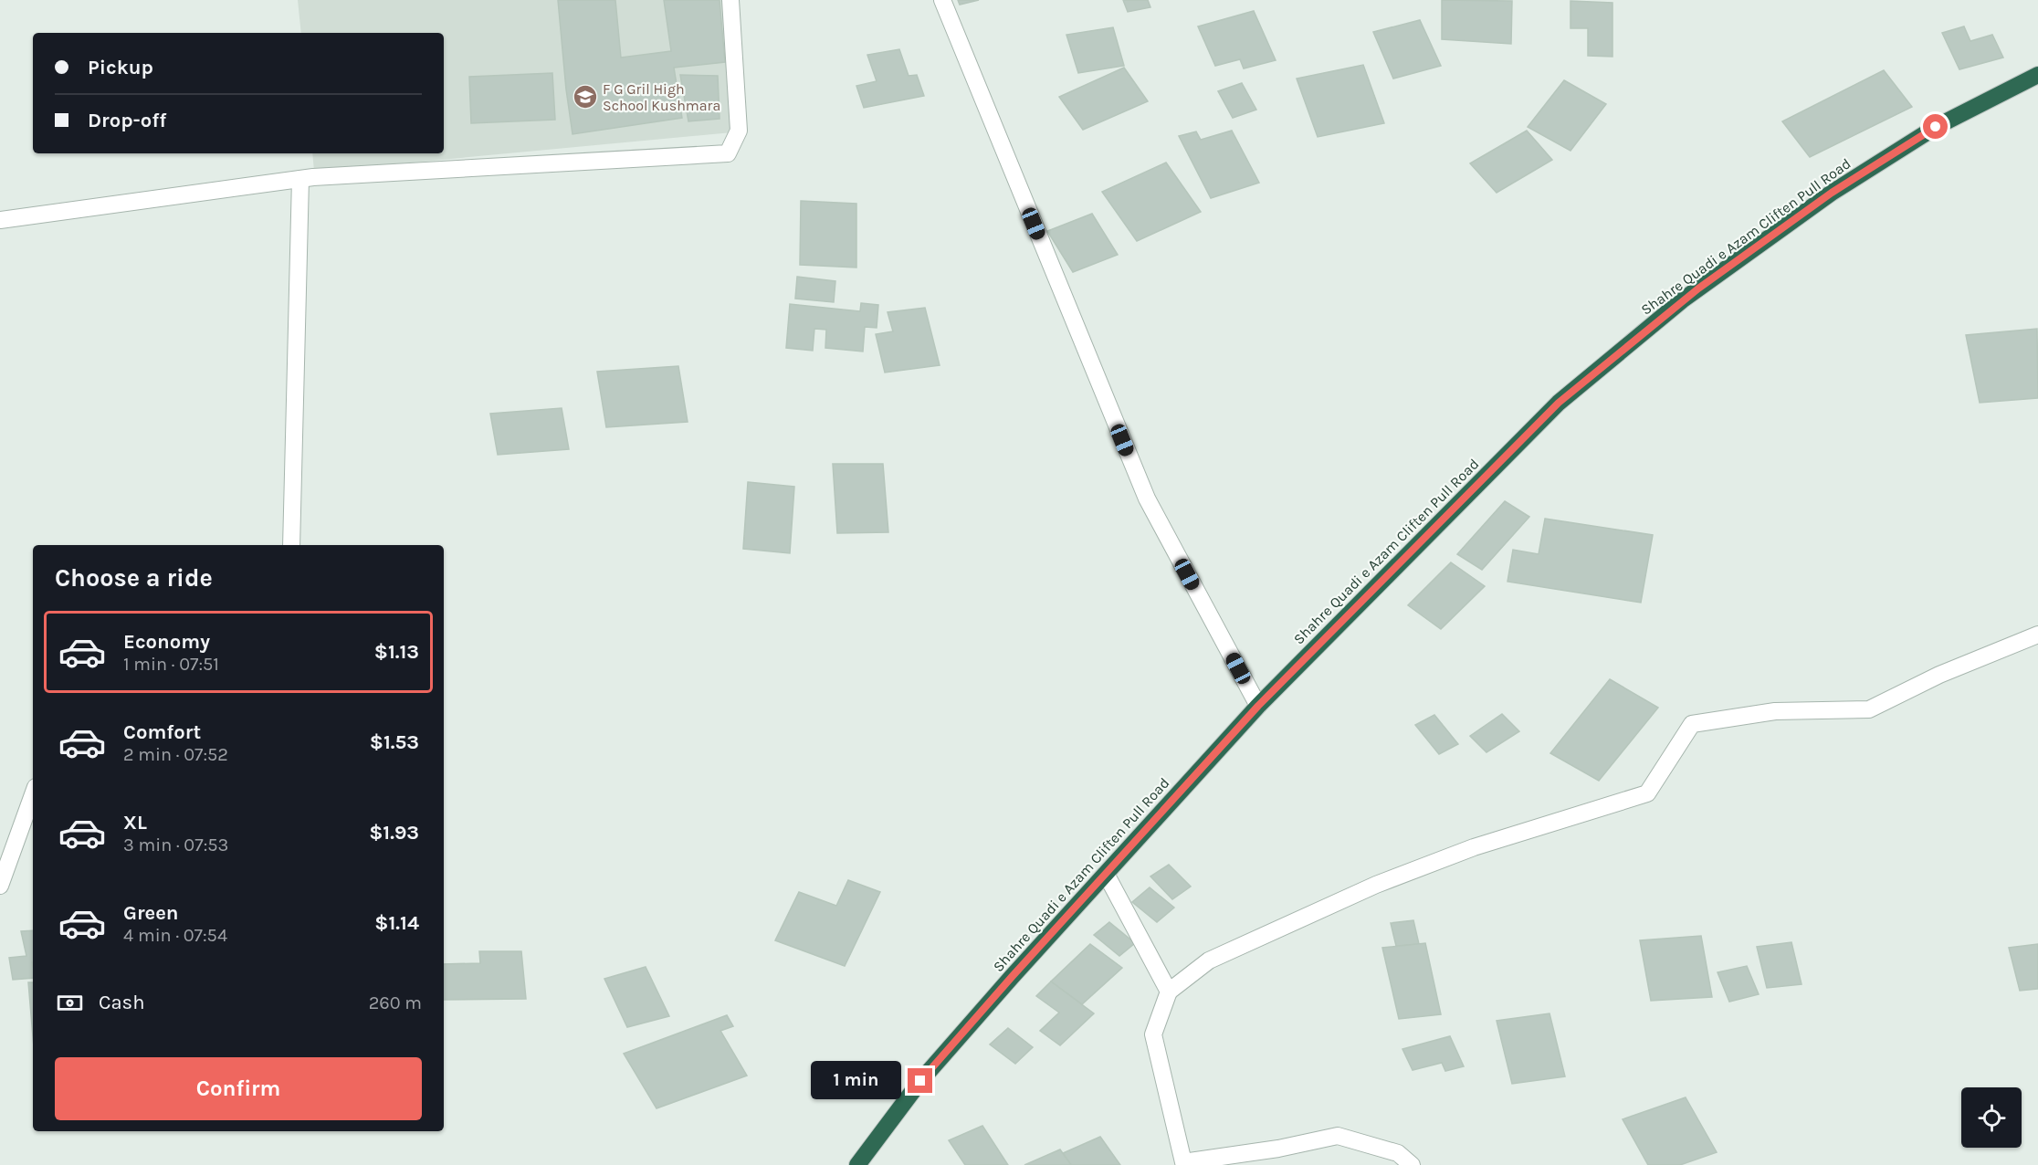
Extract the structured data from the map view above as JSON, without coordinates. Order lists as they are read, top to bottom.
{
  "streets": {
    "highway": ["Shahre Quadi e Azam Cliften Pull Road"]
  },
  "places": {
    "school or university": ["F G Gril High School Kushmara"]
  },
  "page": {
    "banner": ["Pickup", "Drop-off"],
    "heading": "Choose a ride",
    "list": [
      {
        "name": "Economy",
        "note": "1 min · 07:51",
        "value": "$1.13"
      },
      {
        "name": "Comfort",
        "note": "2 min · 07:52",
        "value": "$1.53"
      },
      {
        "name": "XL",
        "note": "3 min · 07:53",
        "value": "$1.93"
      },
      {
        "name": "Green",
        "note": "4 min · 07:54",
        "value": "$1.14"
      }
    ],
    "pay": ["Cash", "260 m"],
    "buttons": "Confirm",
    "bubble": "1 min"
  }
}
